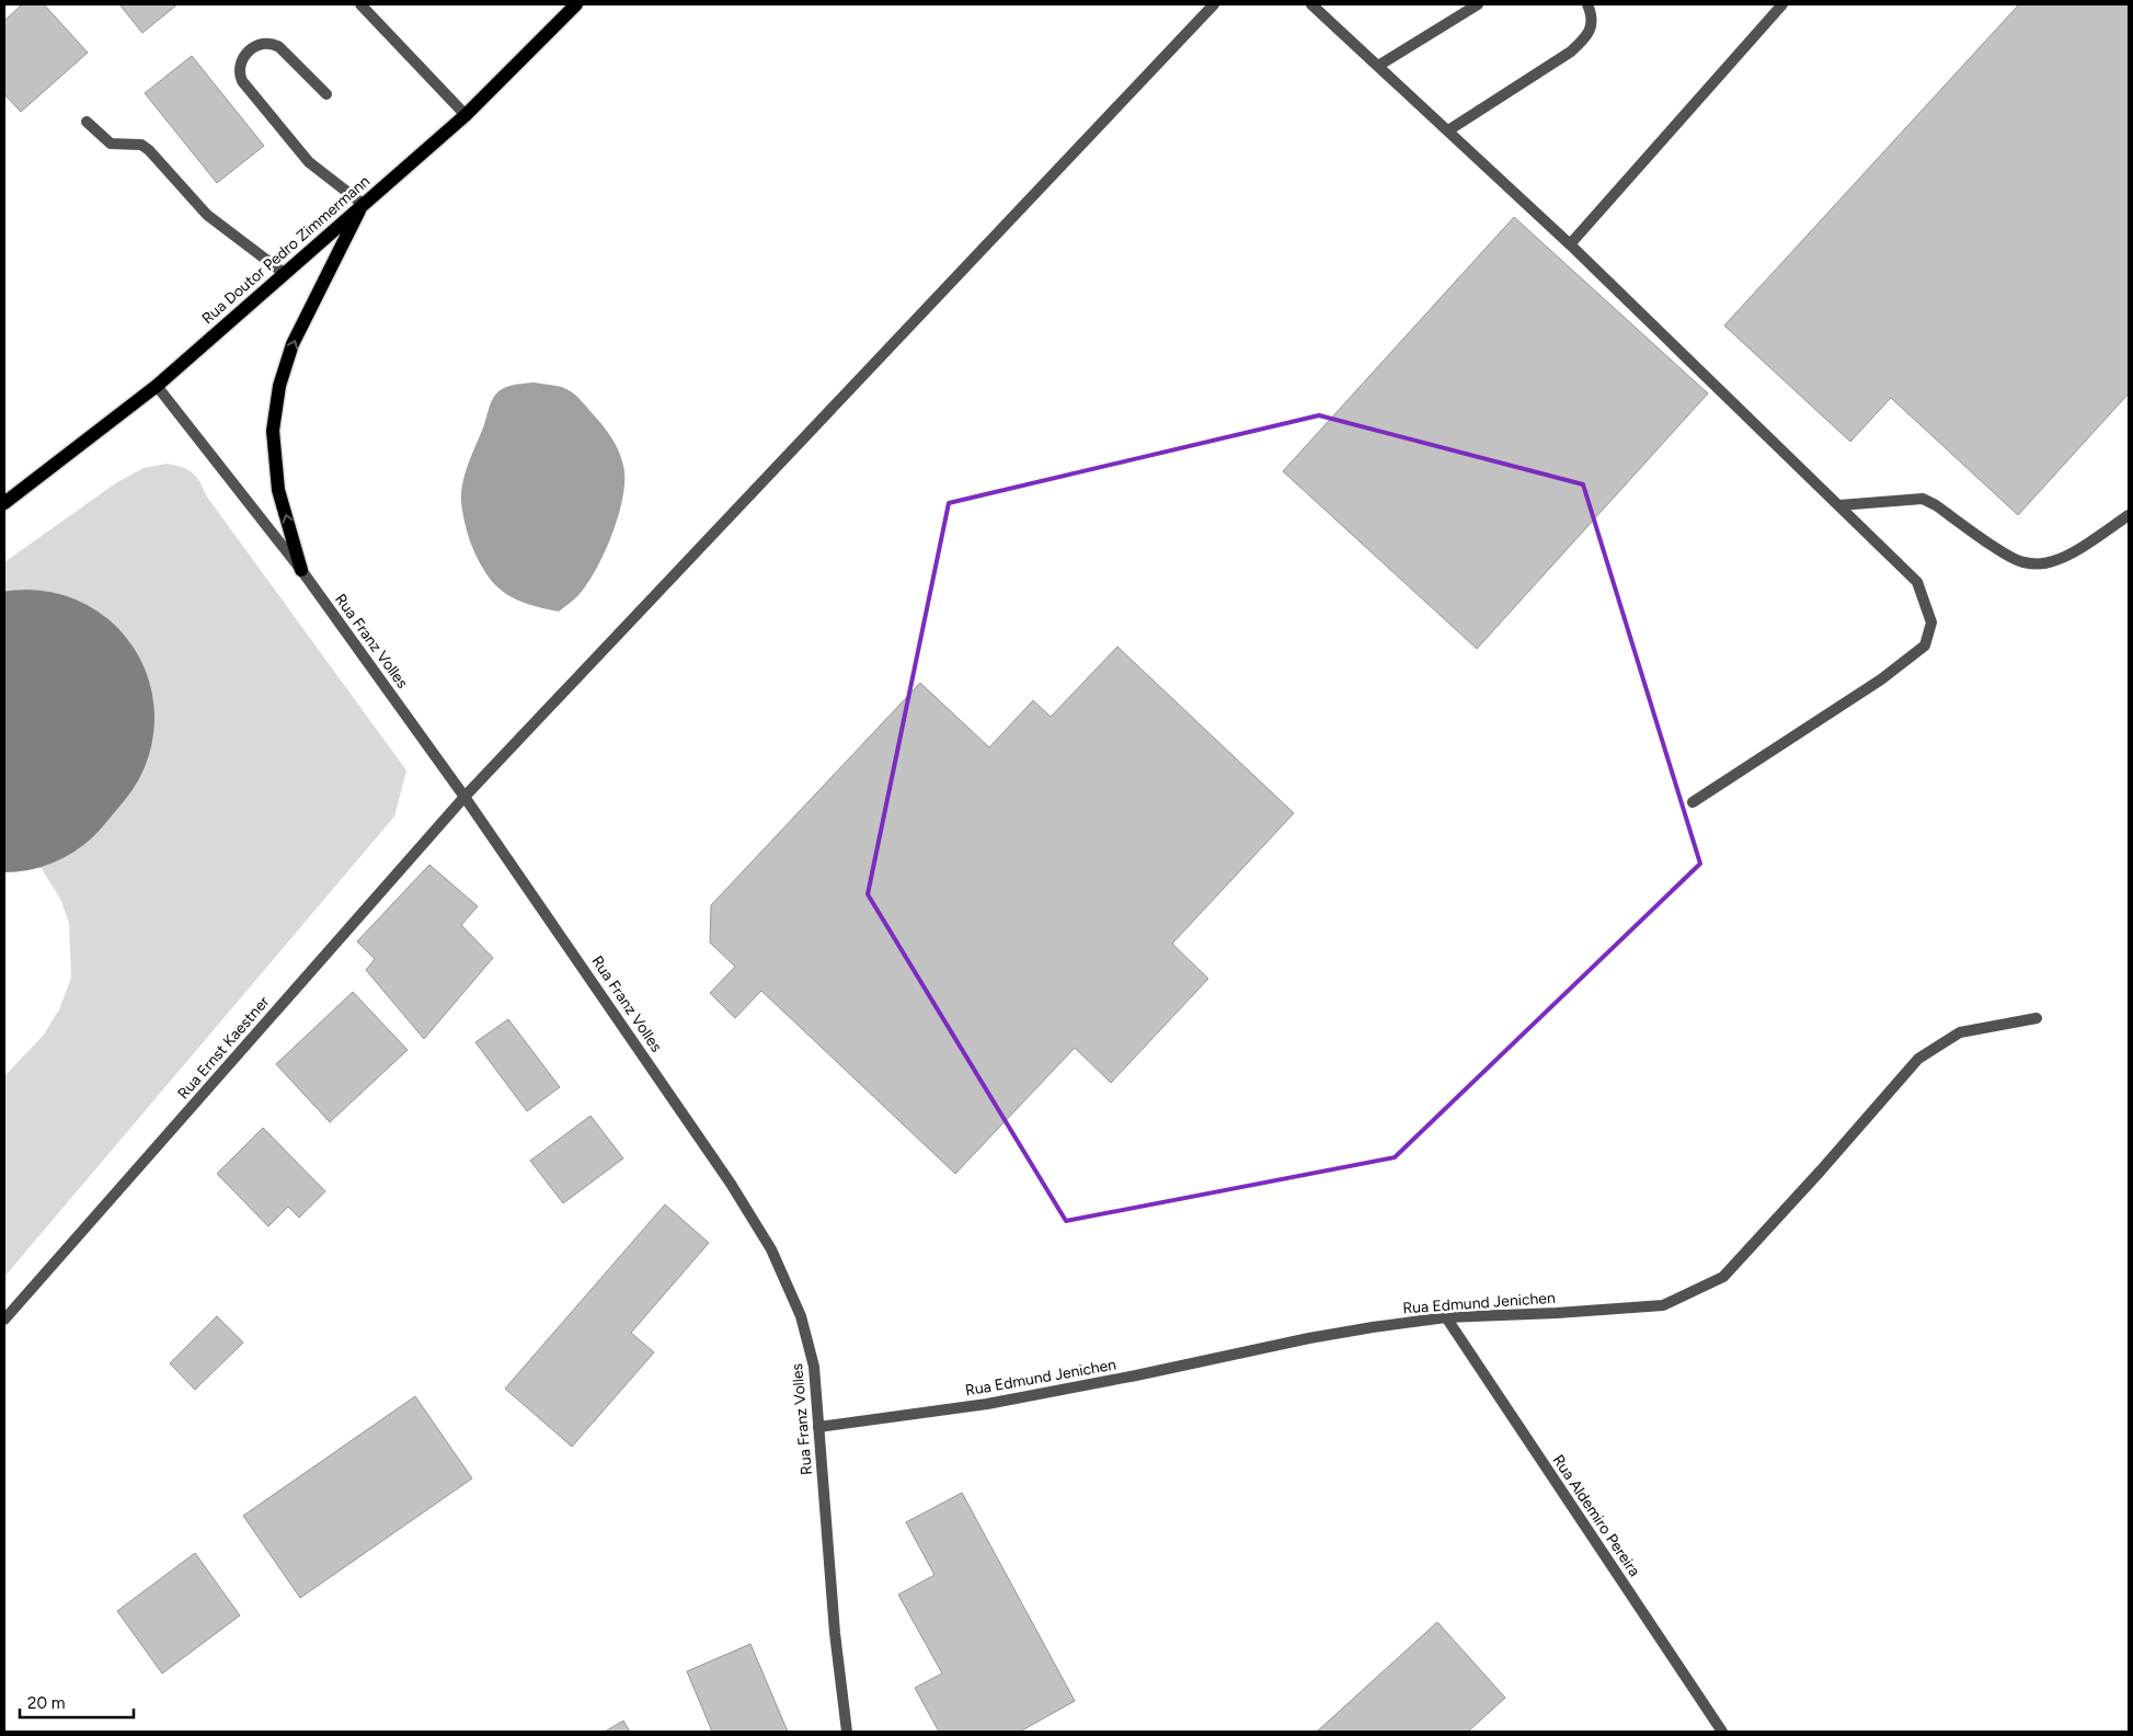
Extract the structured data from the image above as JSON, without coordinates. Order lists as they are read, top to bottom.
{
  "streets": {
    "main road": ["Rua Doutor Pedro Zimmermann"],
    "street": [
      "Rua Franz Volles",
      "Rua Ernst Kaestner",
      "Rua Edmund Jenichen",
      "Rua Aldemiro Pereira"
    ]
  },
  "crossings": [
    ["Rua Doutor Pedro Zimmermann", "Rua Franz Volles"],
    ["Rua Franz Volles", "Rua Ernst Kaestner"],
    ["Rua Franz Volles", "Rua Edmund Jenichen"],
    ["Rua Edmund Jenichen", "Rua Aldemiro Pereira"]
  ],
  "scale_bar": "20 m"
}
